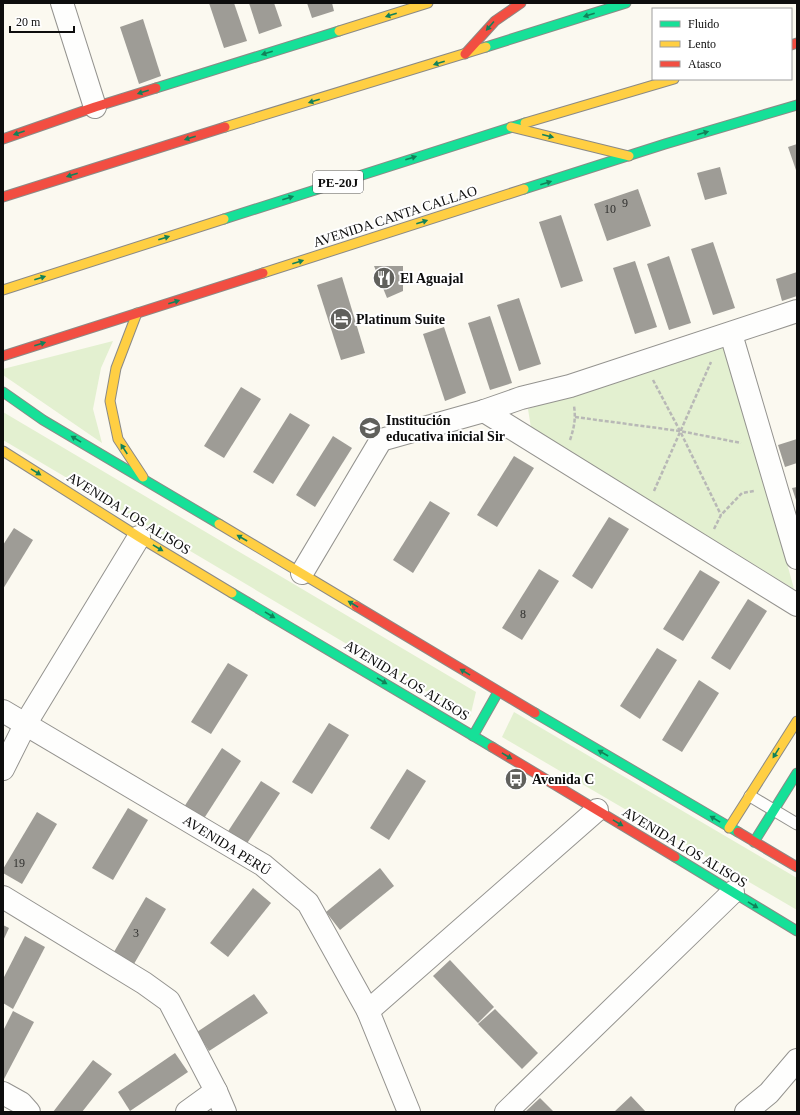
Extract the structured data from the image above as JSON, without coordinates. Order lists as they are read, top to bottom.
{
  "streets": {
    "main road": ["PE-20J", "AVENIDA CANTA CALLAO", "AVENIDA LOS ALISOS"],
    "street": ["AVENIDA PERÚ"]
  },
  "places": {
    "restaurant": ["El Aguajal"],
    "hotel": ["Platinum Suite"],
    "school or university": ["Institución educativa inicial Sir"],
    "bus stop": ["Avenida C"]
  },
  "house_numbers": [
    "9",
    "10",
    "8",
    "19",
    "3"
  ],
  "legend": ["Fluido", "Lento", "Atasco"],
  "scale_bar": "20 m"
}
